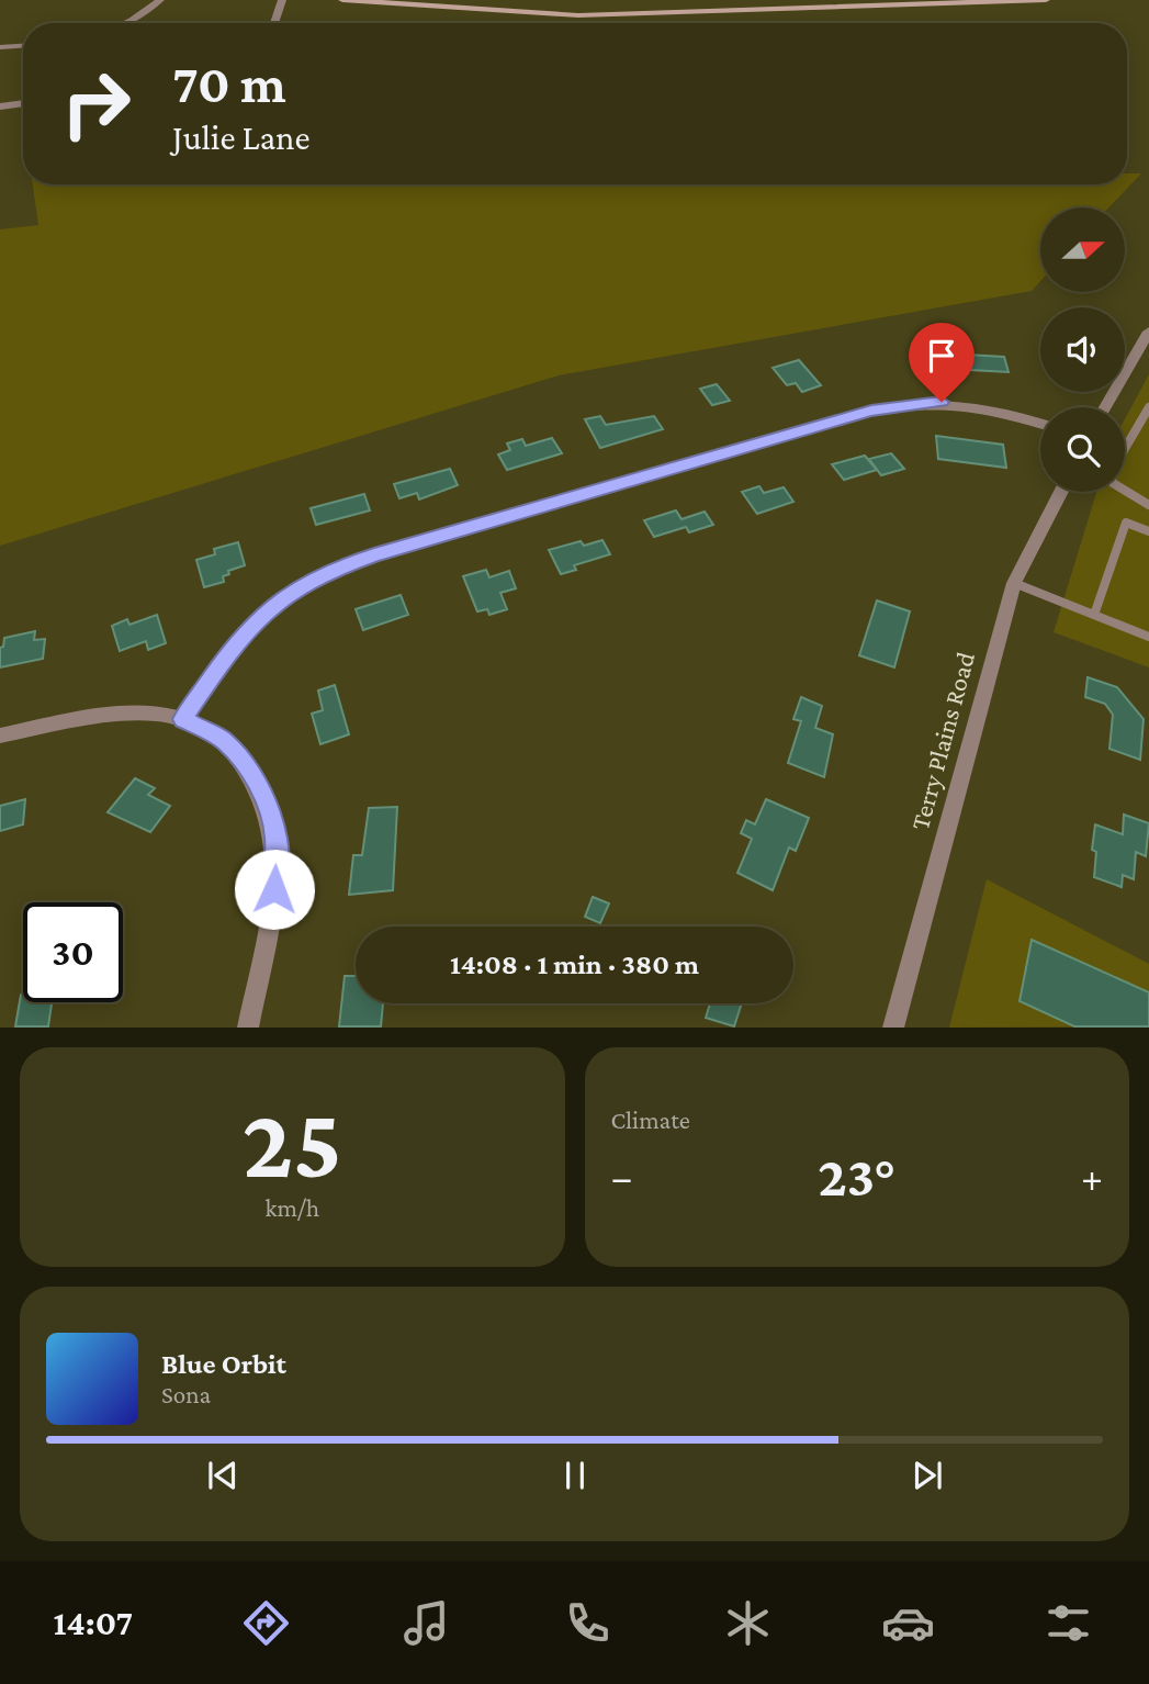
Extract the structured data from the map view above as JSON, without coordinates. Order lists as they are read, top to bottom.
{
  "streets": {
    "street": ["Terry Plains Road"]
  },
  "north": "right",
  "page": {
    "turn": ["70 m", "Julie Lane"],
    "limit": "30",
    "trip": "14:08 · 1 min · 380 m",
    "tile": [
      ["25", "km/h"],
      "Climate"
    ],
    "heat": ["−", "23°", "+"],
    "song": ["Blue Orbit", "Sona"],
    "tabs": "14:07"
  }
}
